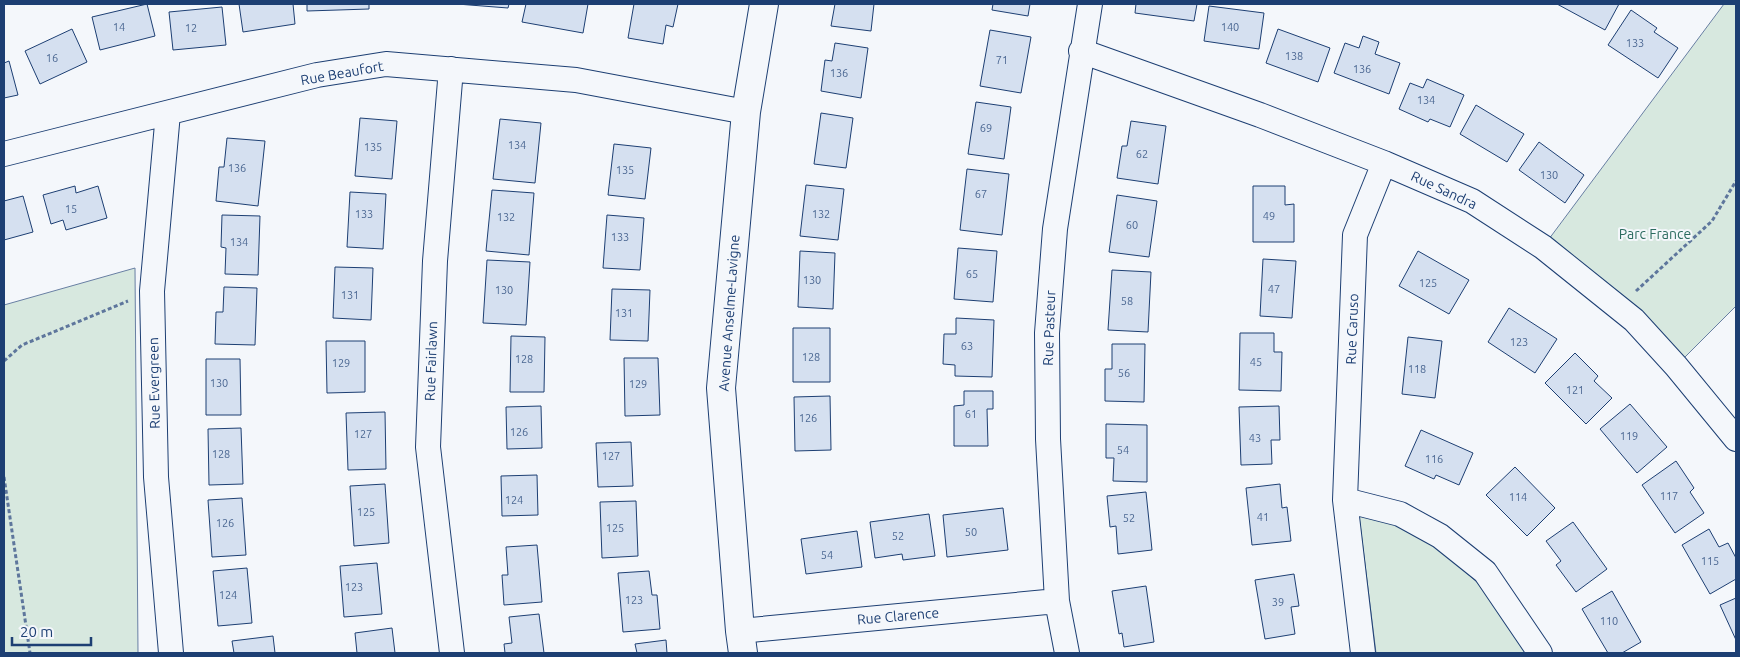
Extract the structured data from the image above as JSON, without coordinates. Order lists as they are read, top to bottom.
{
  "streets": {
    "street": [
      "Rue Beaufort",
      "Rue Sandra",
      "Avenue Anselme-Lavigne",
      "Rue Pasteur",
      "Rue Caruso",
      "Rue Fairlawn",
      "Rue Evergreen",
      "Rue Clarence"
    ]
  },
  "crossings": [
    ["Rue Beaufort", "Avenue Anselme-Lavigne"],
    ["Rue Beaufort", "Rue Fairlawn"],
    ["Rue Beaufort", "Rue Evergreen"],
    ["Rue Sandra", "Rue Pasteur"],
    ["Rue Sandra", "Rue Caruso"],
    ["Avenue Anselme-Lavigne", "Rue Clarence"],
    ["Rue Pasteur", "Rue Clarence"]
  ],
  "parks": ["Parc France"],
  "house_numbers": [
    "14",
    "140",
    "12",
    "133",
    "138",
    "16",
    "71",
    "136",
    "136",
    "134",
    "69",
    "134",
    "135",
    "62",
    "136",
    "135",
    "130",
    "67",
    "15",
    "133",
    "132",
    "49",
    "132",
    "60",
    "133",
    "134",
    "65",
    "130",
    "125",
    "47",
    "130",
    "131",
    "58",
    "131",
    "123",
    "63",
    "128",
    "128",
    "45",
    "129",
    "118",
    "56",
    "130",
    "129",
    "121",
    "61",
    "126",
    "126",
    "127",
    "119",
    "43",
    "54",
    "128",
    "127",
    "116",
    "117",
    "114",
    "124",
    "125",
    "41",
    "52",
    "126",
    "125",
    "50",
    "52",
    "54",
    "115",
    "123",
    "124",
    "123",
    "39",
    "110"
  ],
  "scale_bar": "20 m"
}
